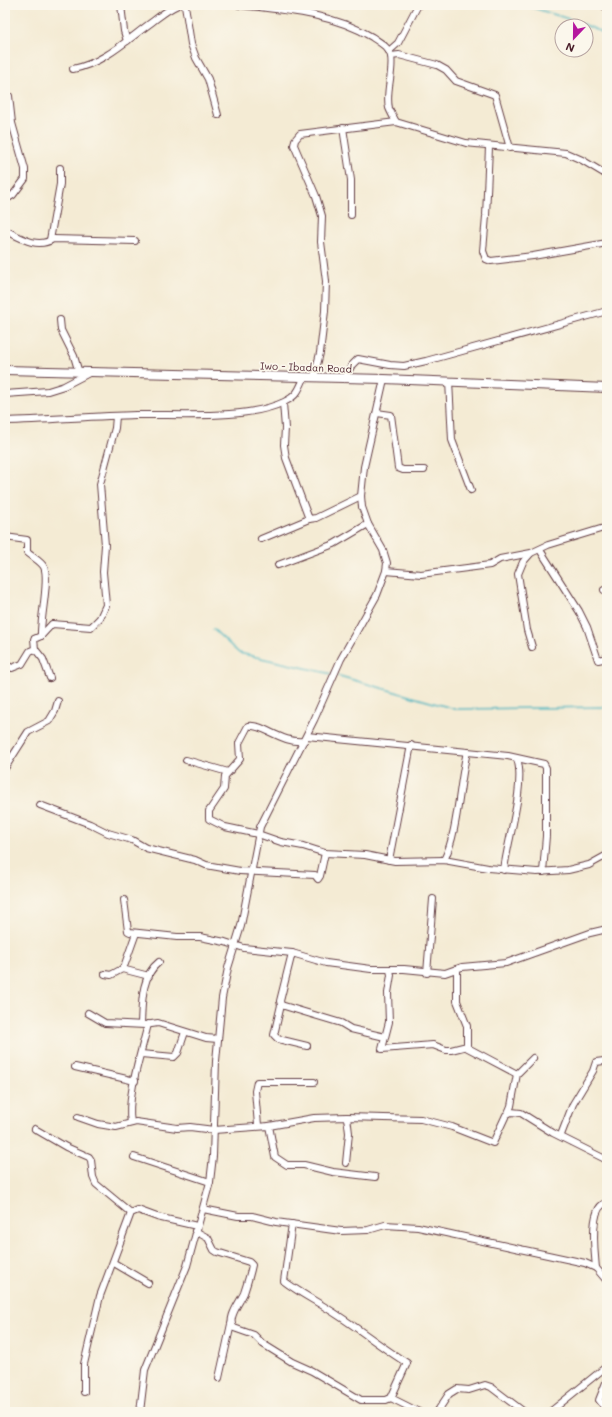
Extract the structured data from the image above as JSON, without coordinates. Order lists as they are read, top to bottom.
{
  "streets": {
    "main road": ["Iwo - Ibadan Road"]
  },
  "north": "bottom"
}
